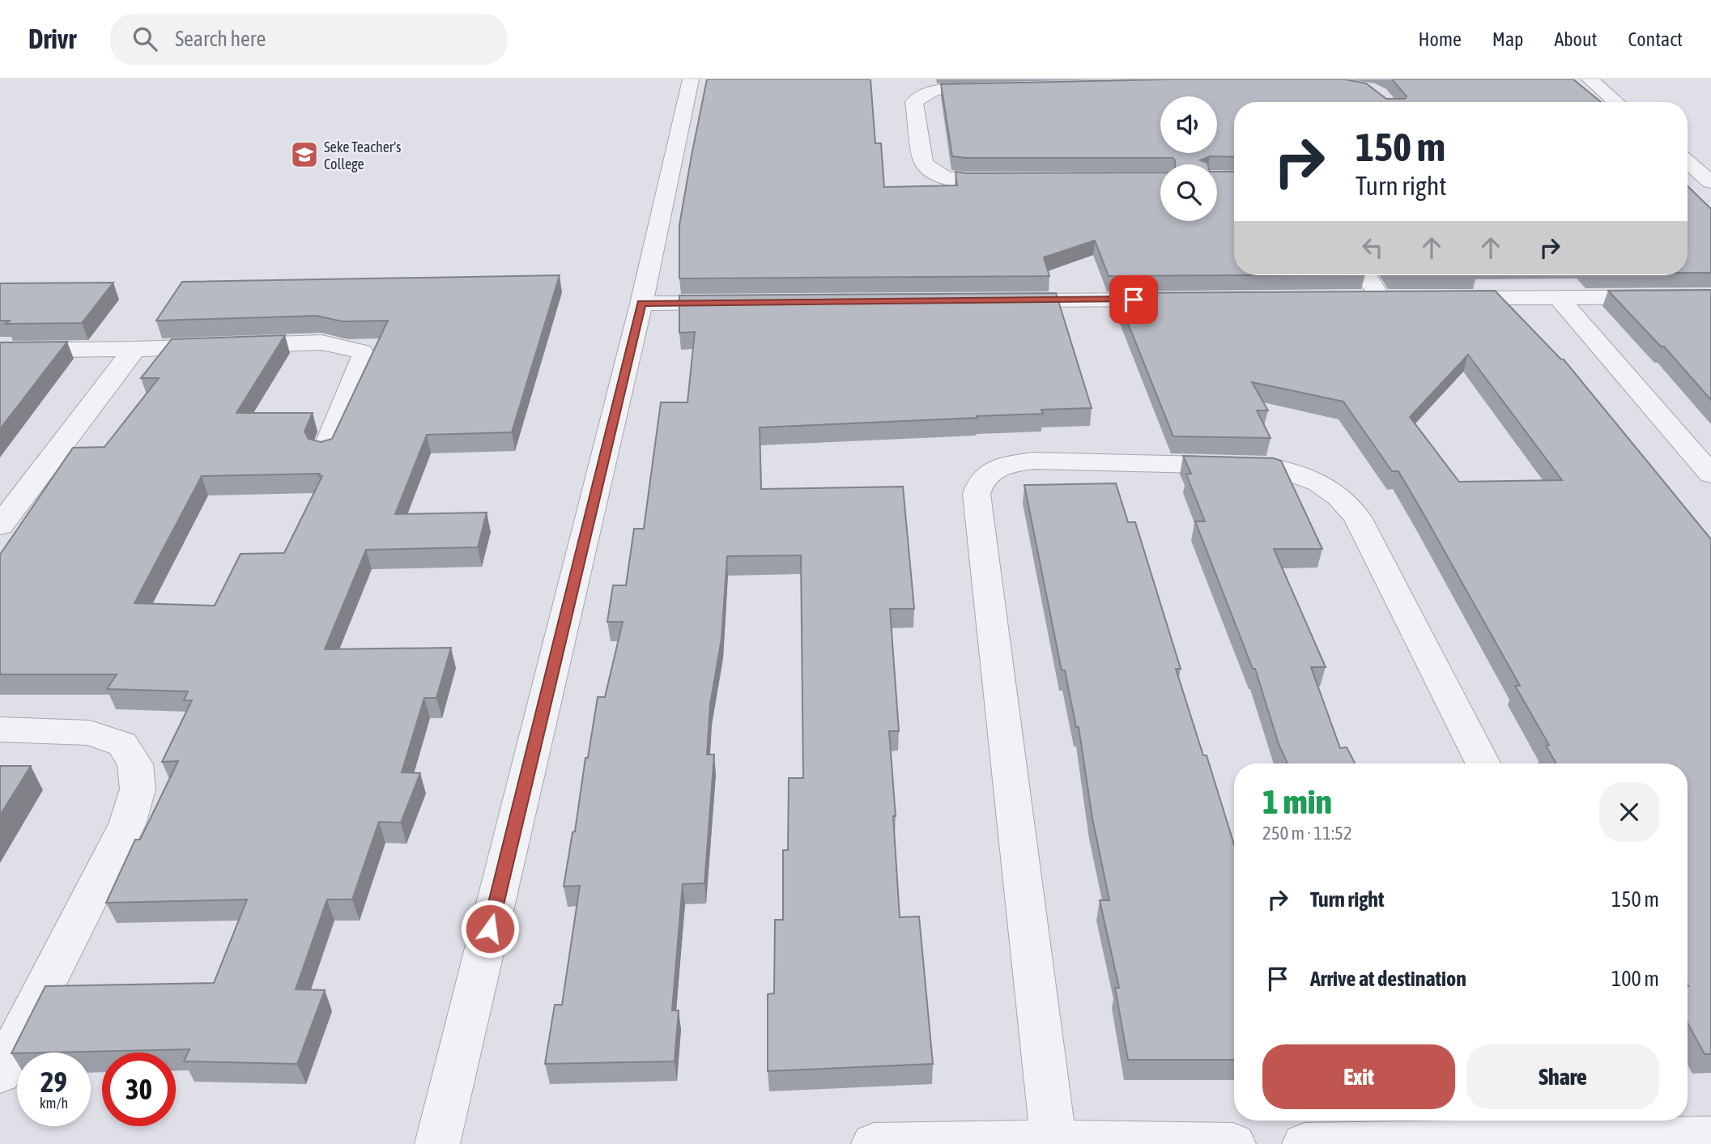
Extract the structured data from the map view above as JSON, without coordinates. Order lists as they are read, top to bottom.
{
  "places": {
    "school or university": ["Seke Teacher's College"]
  },
  "page": {
    "header": "Drivr",
    "search": "Search here",
    "nav": [
      "Home",
      "Map",
      "About",
      "Contact"
    ],
    "turn": ["150 m", "Turn right"],
    "heading": ["1 min", "250 m · 11:52"],
    "list": [
      {
        "name": "Turn right",
        "value": "150 m"
      },
      {
        "name": "Arrive at destination",
        "value": "100 m"
      }
    ],
    "buttons": ["Exit", "Share"],
    "speed": "29 km/h",
    "limit": "30"
  }
}
